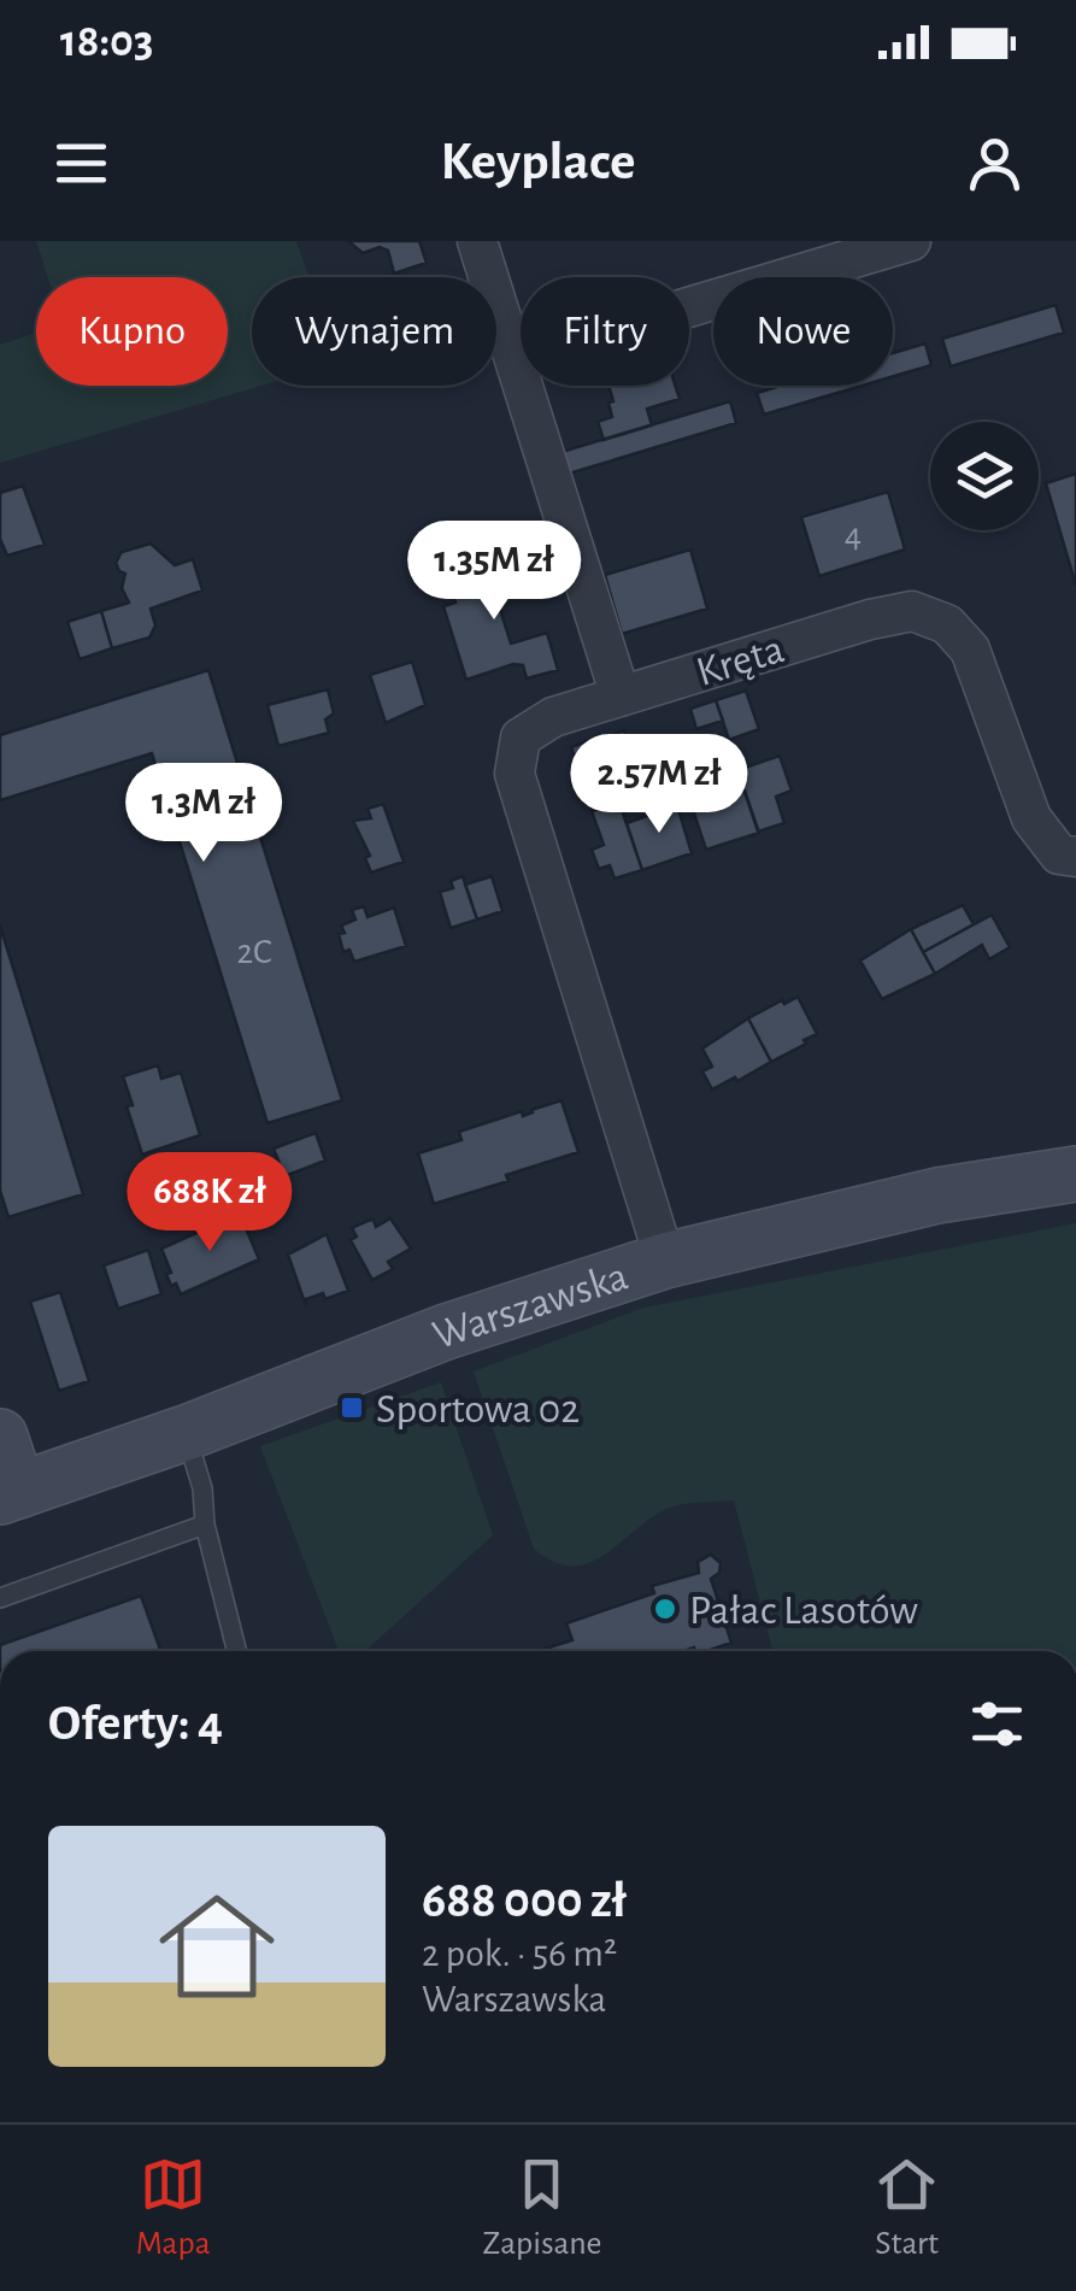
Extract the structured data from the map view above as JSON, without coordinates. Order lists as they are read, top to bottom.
{
  "streets": {
    "main road": ["Warszawska"],
    "street": ["Kręta"]
  },
  "crossings": [
    ["Kręta", "Warszawska"]
  ],
  "places": {
    "transit": ["Sportowa 02"],
    "other": ["Pałac Lasotów"]
  },
  "house_numbers": ["4", "2C"],
  "page": {
    "status": "18:03",
    "header": "Keyplace",
    "chip": [
      "Kupno",
      "Wynajem",
      "Filtry",
      "Nowe"
    ],
    "price": [
      "1.35M zł",
      "2.57M zł",
      "1.3M zł",
      "688K zł"
    ],
    "heading": "Oferty: 4",
    "list": [
      {
        "name": "688 000 zł",
        "note": "2 pok. · 56 m² · Warszawska"
      }
    ],
    "tabs": ["Mapa", "Zapisane", "Start"]
  }
}
